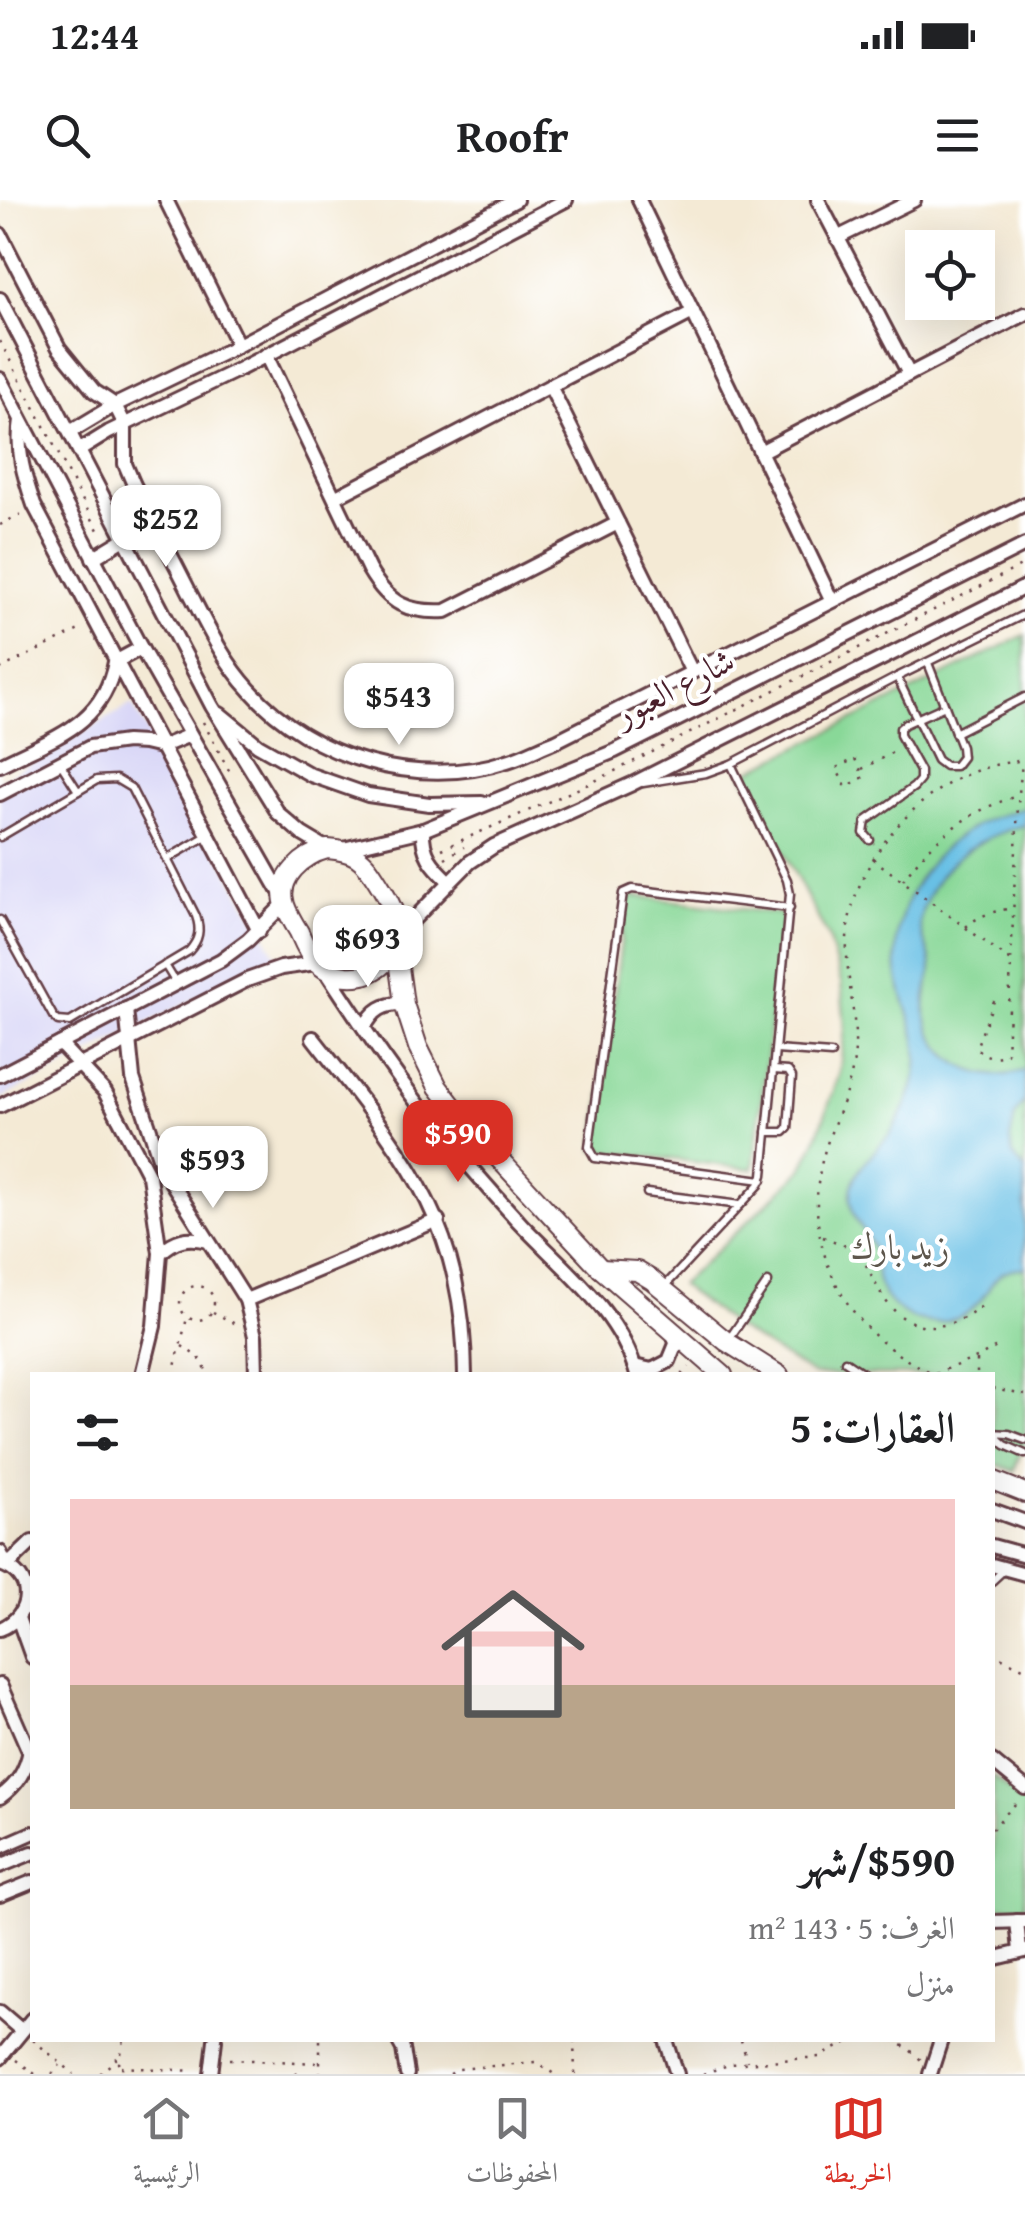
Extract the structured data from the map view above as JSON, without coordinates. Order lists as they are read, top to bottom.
{
  "streets": {
    "street": ["شارع العبور"]
  },
  "parks": ["زيد بارك"],
  "page": {
    "status": "12:44",
    "header": "Roofr",
    "price": [
      "$252",
      "$543",
      "$693",
      "$590",
      "$593"
    ],
    "heading": "العقارات: 5",
    "list": [
      {
        "name": "$590/شهر",
        "note": "الغرف: 5 · 143 m² · منزل"
      }
    ],
    "tabs": ["الخريطة", "المحفوظات", "الرئيسية"]
  }
}
